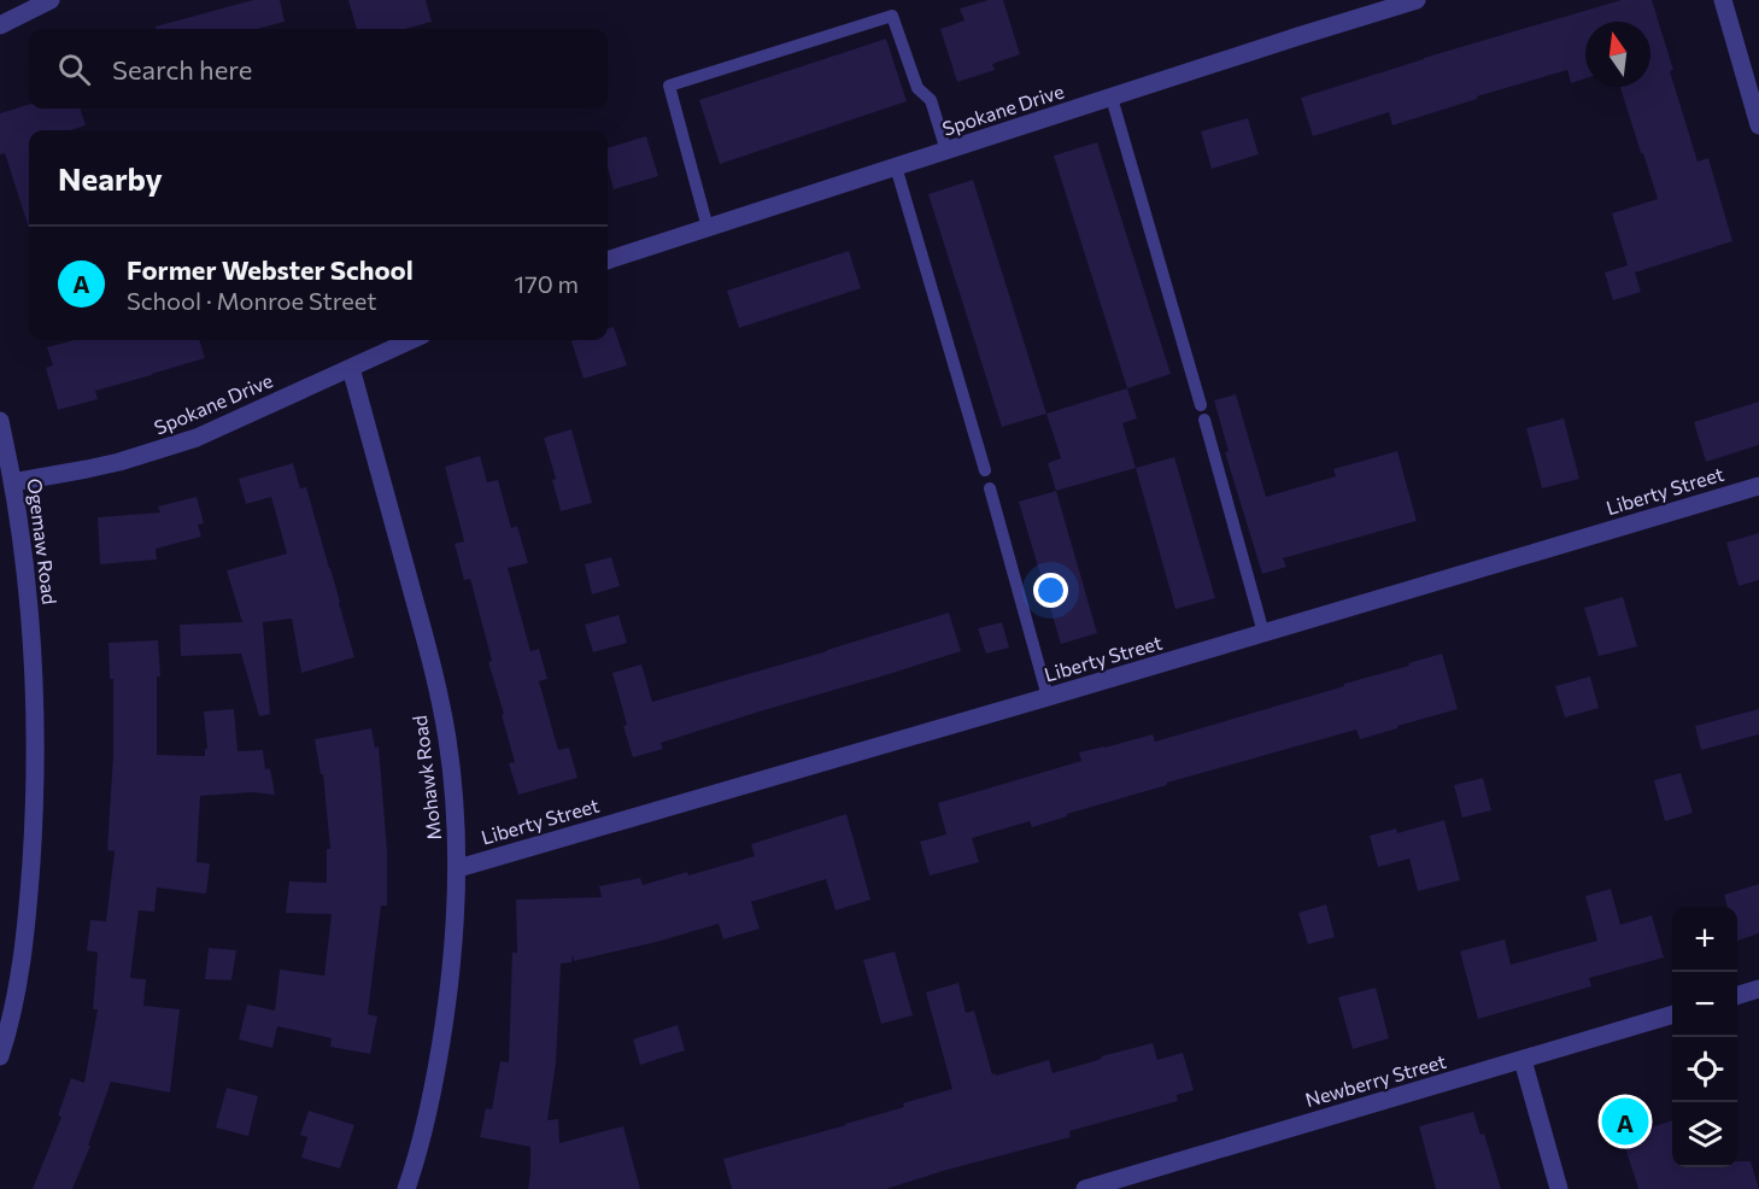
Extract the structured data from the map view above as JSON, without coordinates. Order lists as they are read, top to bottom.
{
  "streets": {
    "street": [
      "Spokane Drive",
      "Liberty Street",
      "Ogemaw Road",
      "Mohawk Road",
      "Newberry Street"
    ]
  },
  "crossings": [
    ["Spokane Drive", "Ogemaw Road"],
    ["Spokane Drive", "Mohawk Road"],
    ["Liberty Street", "Mohawk Road"]
  ],
  "north": "top",
  "page": {
    "search": "Search here",
    "heading": "Nearby",
    "list": [
      {
        "mark": "A",
        "name": "Former Webster School",
        "note": "School · Monroe Street",
        "value": "170 m"
      }
    ],
    "map_buttons": ["+", "−"],
    "pins": "A"
  }
}
